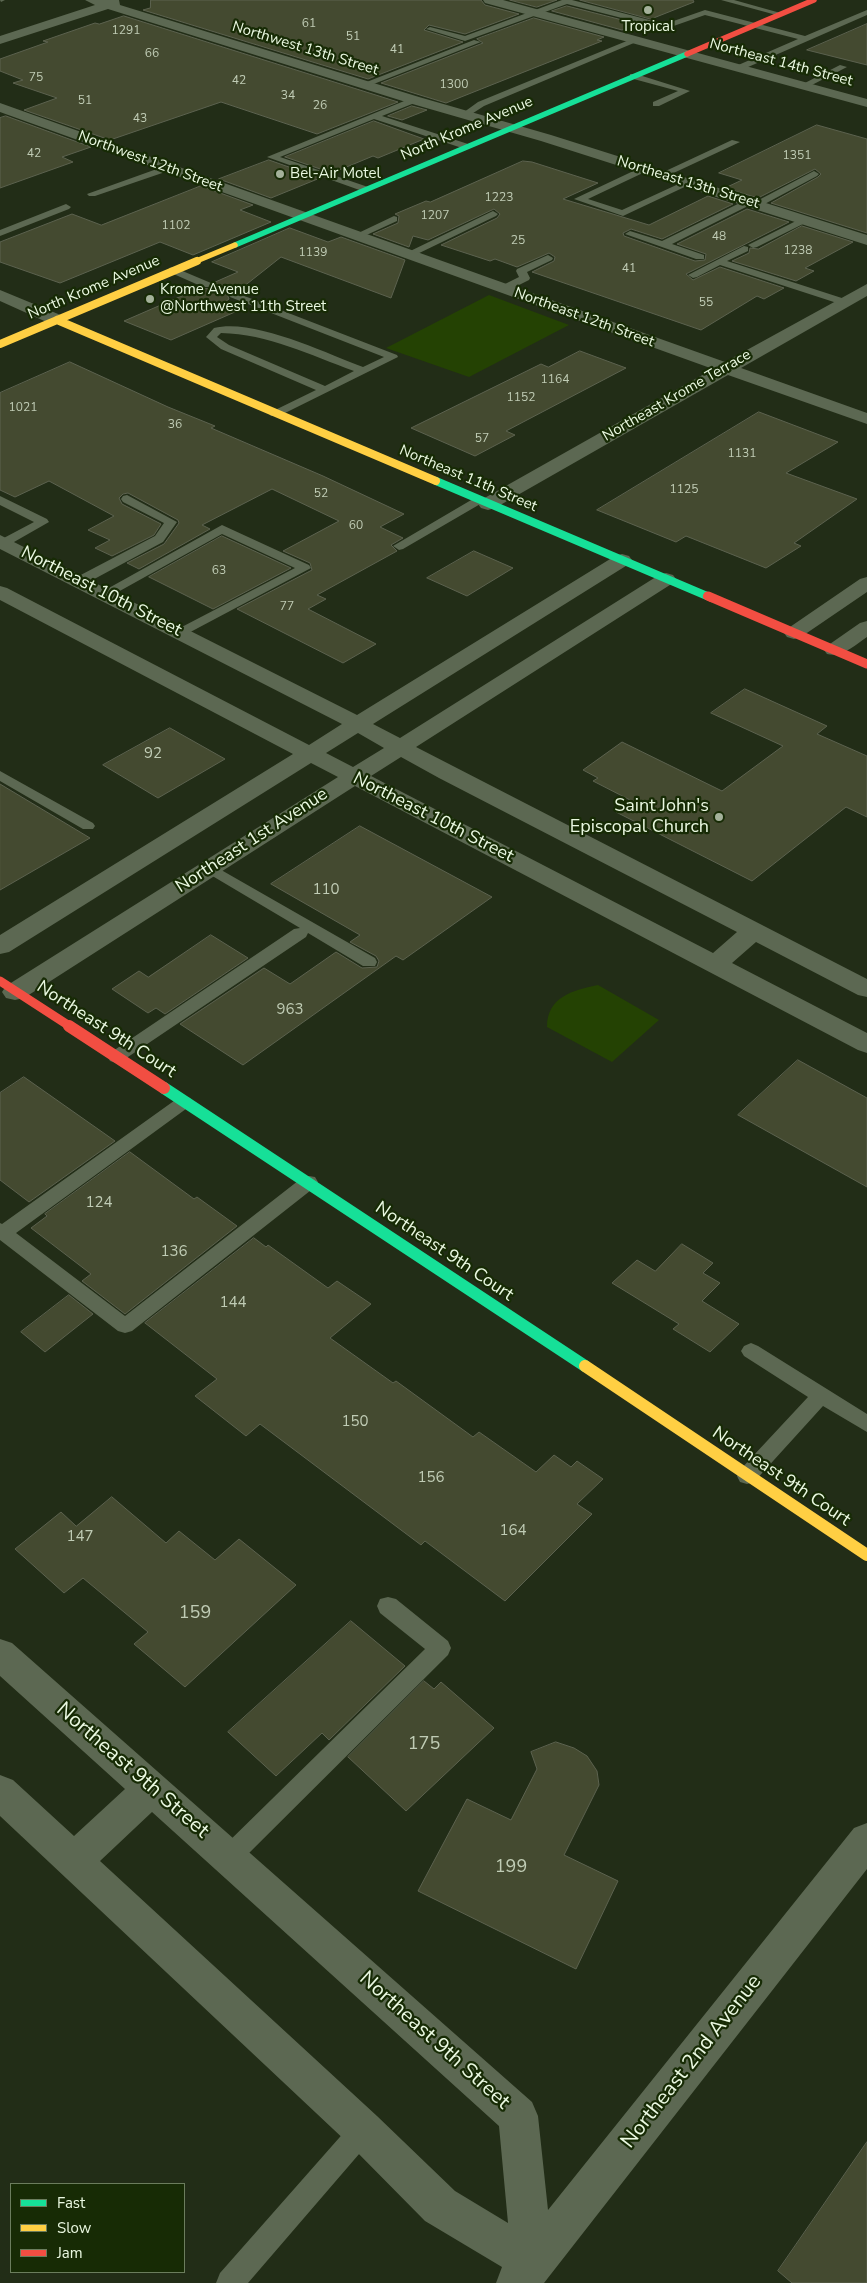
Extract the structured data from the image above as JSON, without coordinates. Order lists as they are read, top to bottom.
{
  "streets": {
    "main road": ["North Krome Avenue", "Northeast 11th Street", "Northeast 9th Court"],
    "street": [
      "Northwest 13th Street",
      "Northeast 14th Street",
      "Northwest 12th Street",
      "Northeast 13th Street",
      "Northeast 12th Street",
      "Northeast Krome Terrace",
      "Northeast 10th Street",
      "Northeast 1st Avenue",
      "Northeast 9th Street",
      "Northeast 2nd Avenue"
    ]
  },
  "crossings": [
    ["Northwest 13th Street", "North Krome Avenue"],
    ["Northwest 13th Street", "Northeast 13th Street"],
    ["Northeast 14th Street", "North Krome Avenue"],
    ["North Krome Avenue", "Northwest 12th Street"],
    ["North Krome Avenue", "Northeast 13th Street"],
    ["North Krome Avenue", "Northeast 12th Street"],
    ["North Krome Avenue", "Northeast 11th Street"],
    ["Northwest 12th Street", "Northeast 12th Street"],
    ["Northeast 12th Street", "Northeast Krome Terrace"],
    ["Northeast Krome Terrace", "Northeast 11th Street"],
    ["Northeast 11th Street", "Northeast 1st Avenue"],
    ["Northeast 10th Street", "Northeast 1st Avenue"],
    ["Northeast 1st Avenue", "Northeast 9th Court"],
    ["Northeast 9th Street", "Northeast 2nd Avenue"]
  ],
  "places": [
    "Tropical",
    "Bel-Air Motel",
    "Krome Avenue @Northwest 11th Street",
    "Saint John's Episcopal Church"
  ],
  "house_numbers": [
    "61",
    "1291",
    "51",
    "41",
    "66",
    "75",
    "42",
    "1300",
    "34",
    "51",
    "26",
    "43",
    "42",
    "1351",
    "1223",
    "1207",
    "1102",
    "48",
    "25",
    "1238",
    "1139",
    "41",
    "55",
    "1164",
    "1152",
    "1021",
    "36",
    "57",
    "1131",
    "1125",
    "52",
    "60",
    "63",
    "77",
    "92",
    "110",
    "963",
    "124",
    "136",
    "144",
    "150",
    "156",
    "164",
    "147",
    "159",
    "175",
    "199"
  ],
  "legend": ["Fast", "Slow", "Jam"]
}
